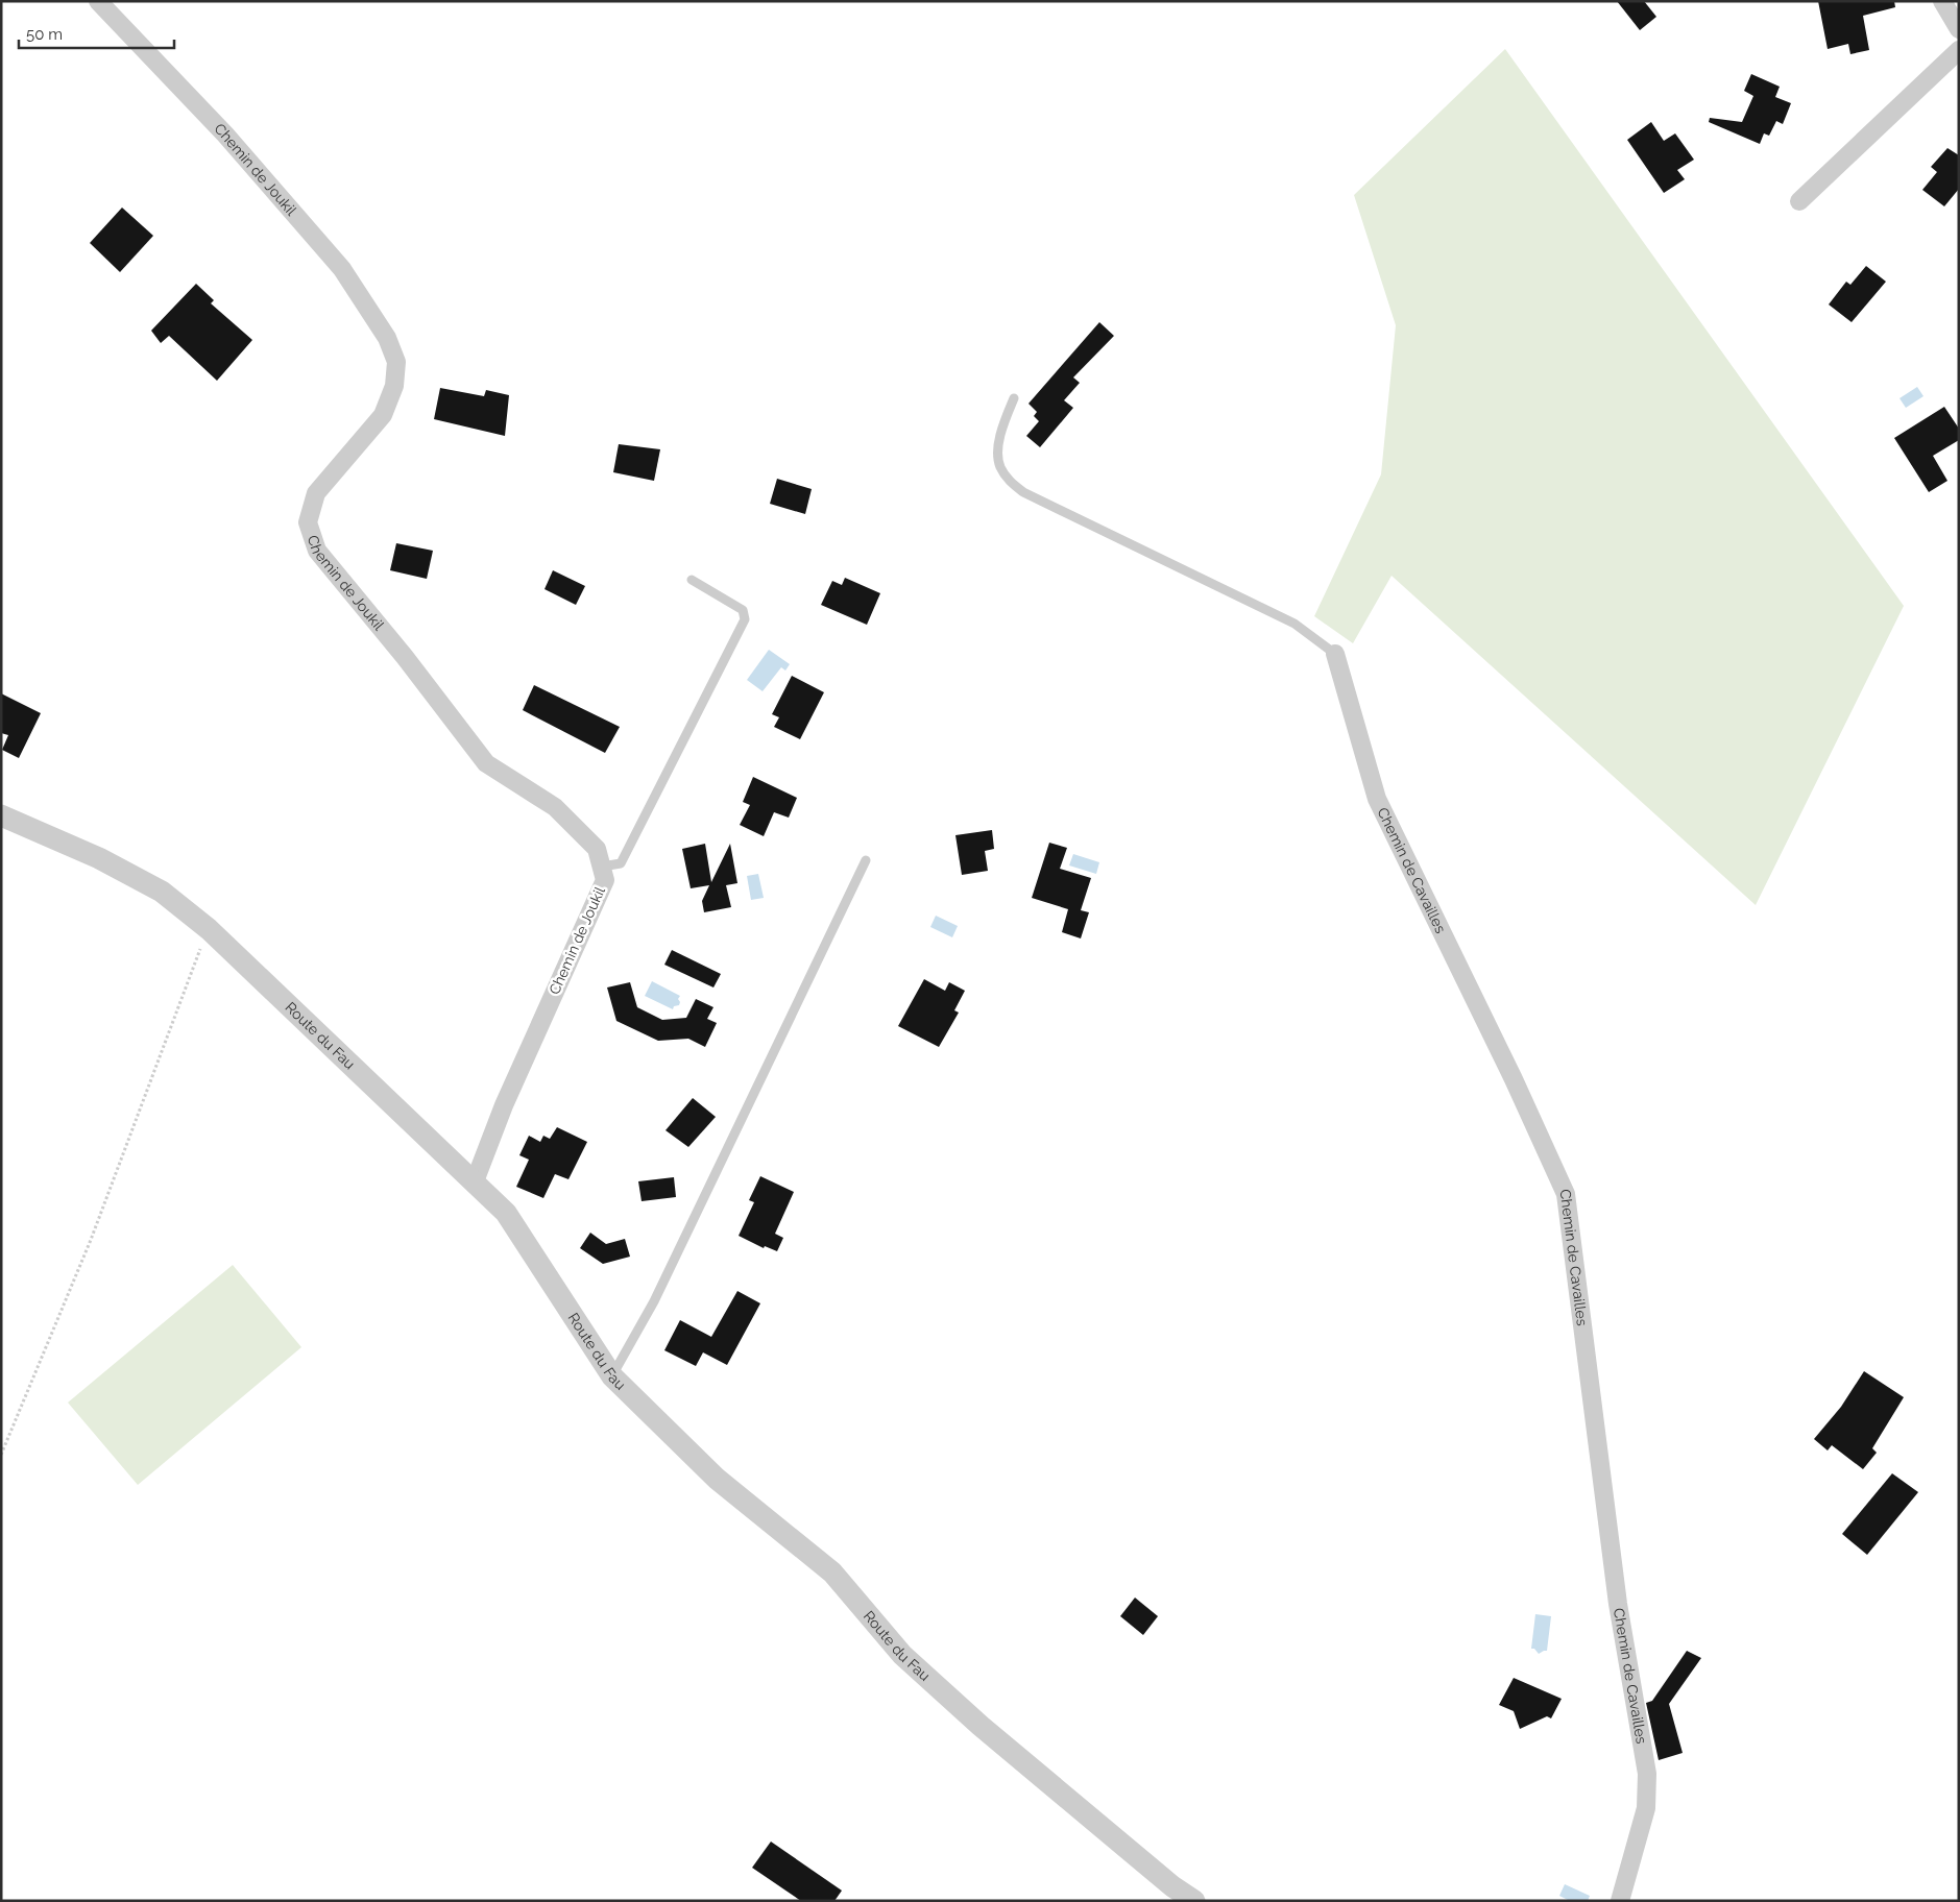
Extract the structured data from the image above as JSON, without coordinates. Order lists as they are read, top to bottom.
{
  "streets": {
    "street": ["Chemin de Joukil", "Chemin de Cavailles", "Route du Fau"]
  },
  "crossings": [
    ["Chemin de Joukil", "Route du Fau"]
  ],
  "scale_bar": "50 m"
}
